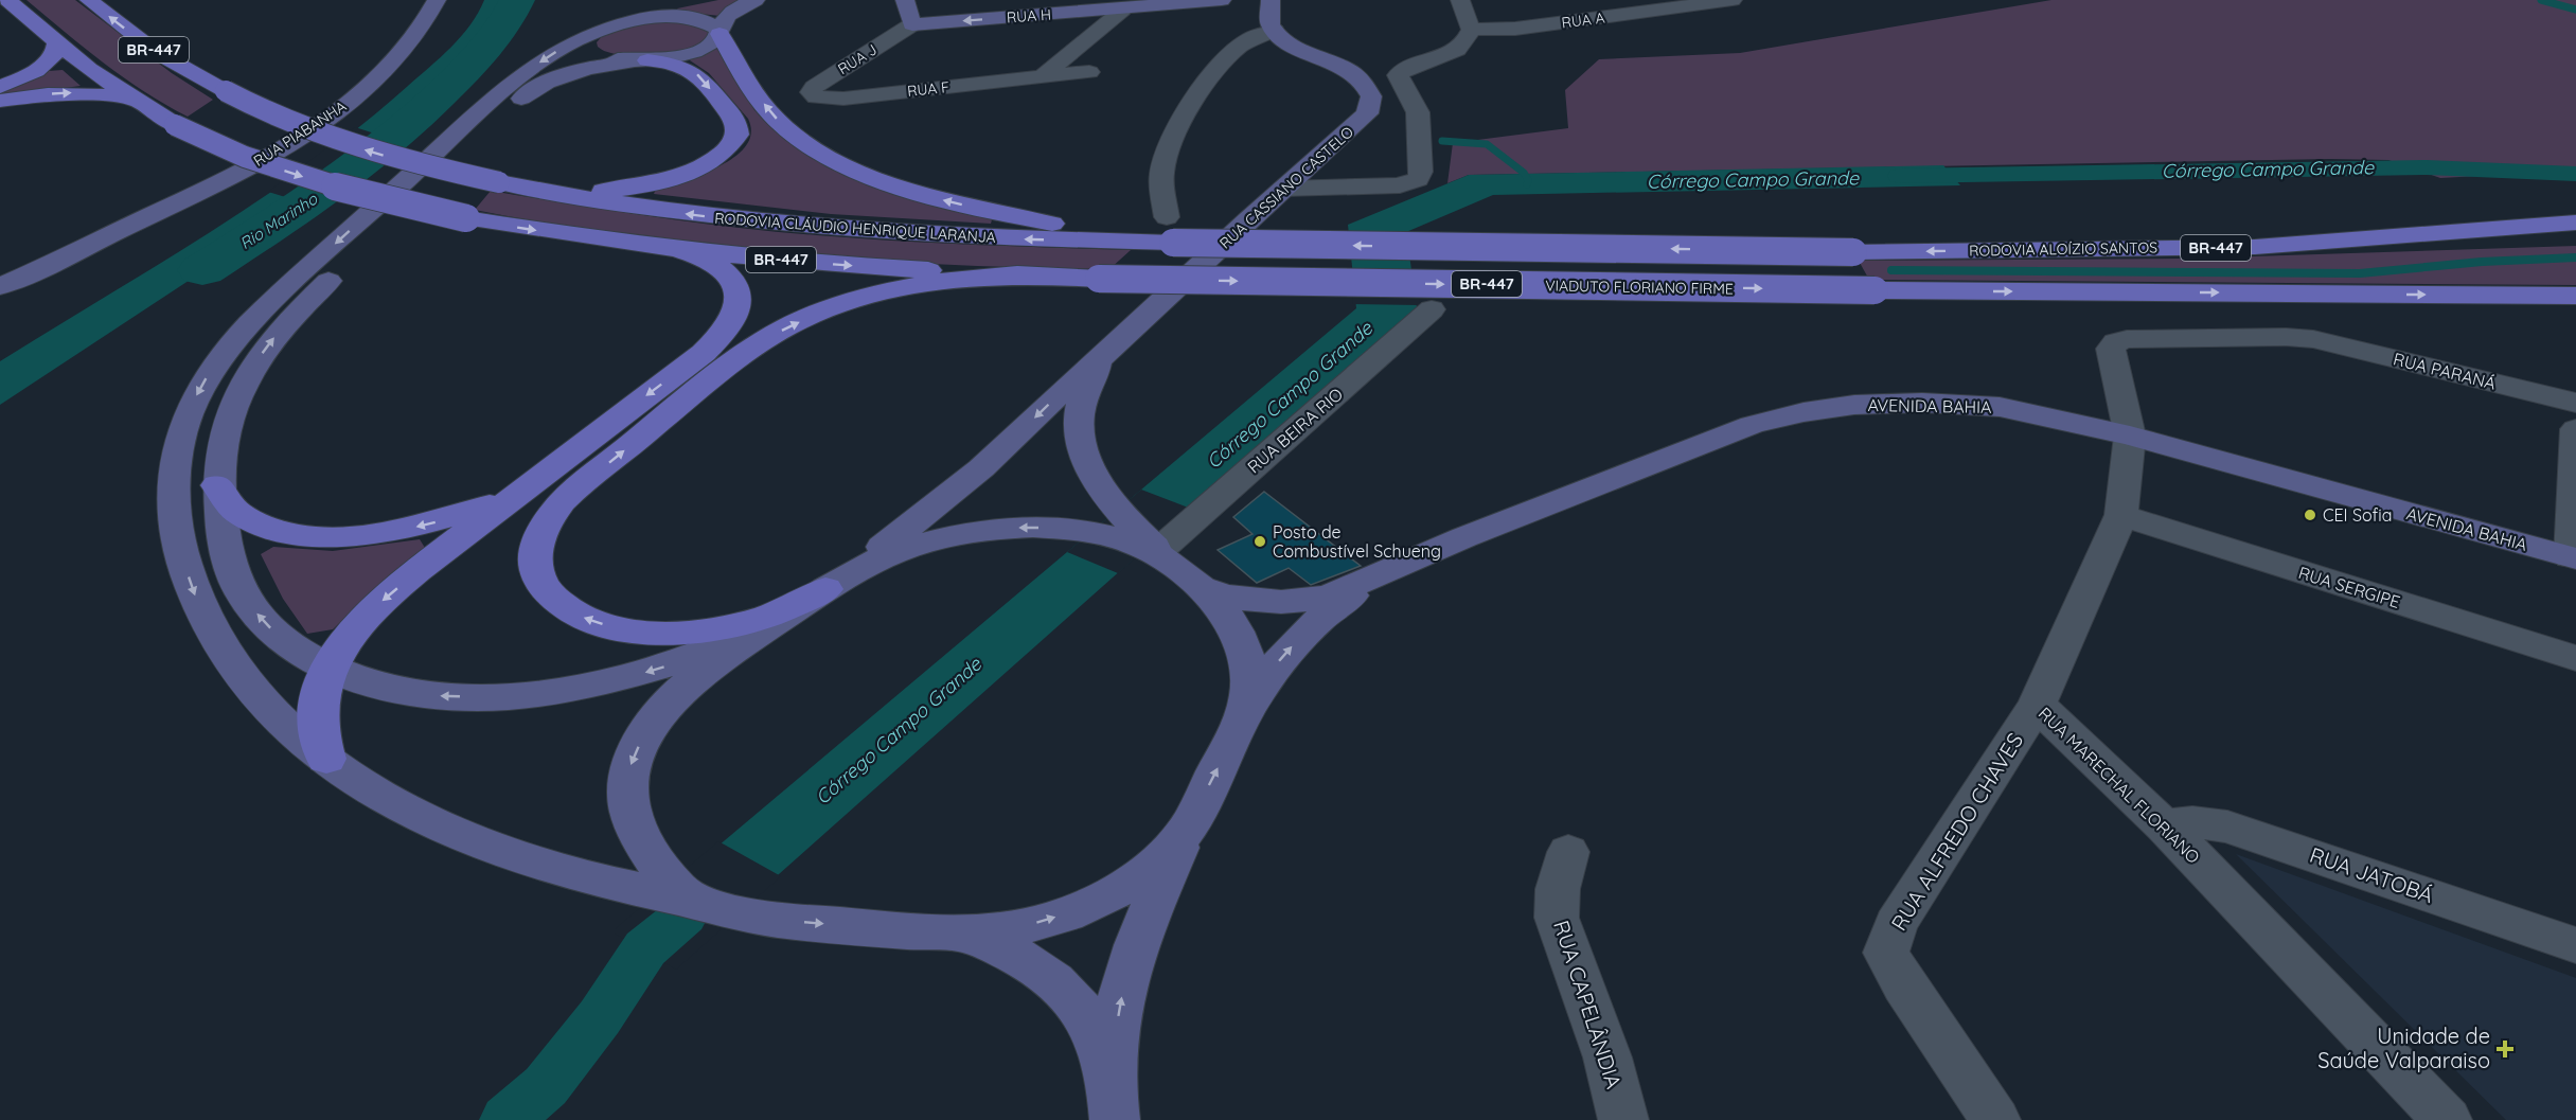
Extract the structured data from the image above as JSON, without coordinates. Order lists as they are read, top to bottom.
{
  "streets": {
    "main road": [
      "RUA H",
      "BR-447",
      "RUA PIABANHA",
      "RUA CASSIANO CASTELO",
      "RODOVIA CLÁUDIO HENRIQUE LARANJA",
      "RODOVIA ALOÍZIO SANTOS",
      "VIADUTO FLORIANO FIRME",
      "AVENIDA BAHIA"
    ],
    "street": [
      "RUA A",
      "RUA J",
      "RUA F",
      "RUA PARANÁ",
      "RUA BEIRA RIO",
      "RUA SERGIPE",
      "RUA MARECHAL FLORIANO",
      "RUA ALFREDO CHAVES",
      "RUA JATOBÁ",
      "RUA CAPELÂNDIA"
    ]
  },
  "crossings": [
    ["RUA H", "RUA J"],
    ["RUA J", "RUA F"],
    ["RUA CASSIANO CASTELO", "AVENIDA BAHIA"],
    ["RUA CASSIANO CASTELO", "RUA BEIRA RIO"],
    ["RODOVIA CLÁUDIO HENRIQUE LARANJA", "RODOVIA ALOÍZIO SANTOS"],
    ["RODOVIA CLÁUDIO HENRIQUE LARANJA", "VIADUTO FLORIANO FIRME"],
    ["RUA PARANÁ", "RUA MARECHAL FLORIANO"],
    ["AVENIDA BAHIA", "RUA MARECHAL FLORIANO"],
    ["RUA SERGIPE", "RUA MARECHAL FLORIANO"],
    ["RUA MARECHAL FLORIANO", "RUA ALFREDO CHAVES"],
    ["RUA MARECHAL FLORIANO", "RUA JATOBÁ"]
  ],
  "one_way": ["RUA H", "RODOVIA ALOÍZIO SANTOS", "VIADUTO FLORIANO FIRME"],
  "water": ["Córrego Campo Grande", "Rio Marinho"],
  "places": {
    "other": ["CEI Sofia", "Posto de Combustível Schueng"],
    "health": ["Unidade de Saúde Valparaiso"]
  }
}
